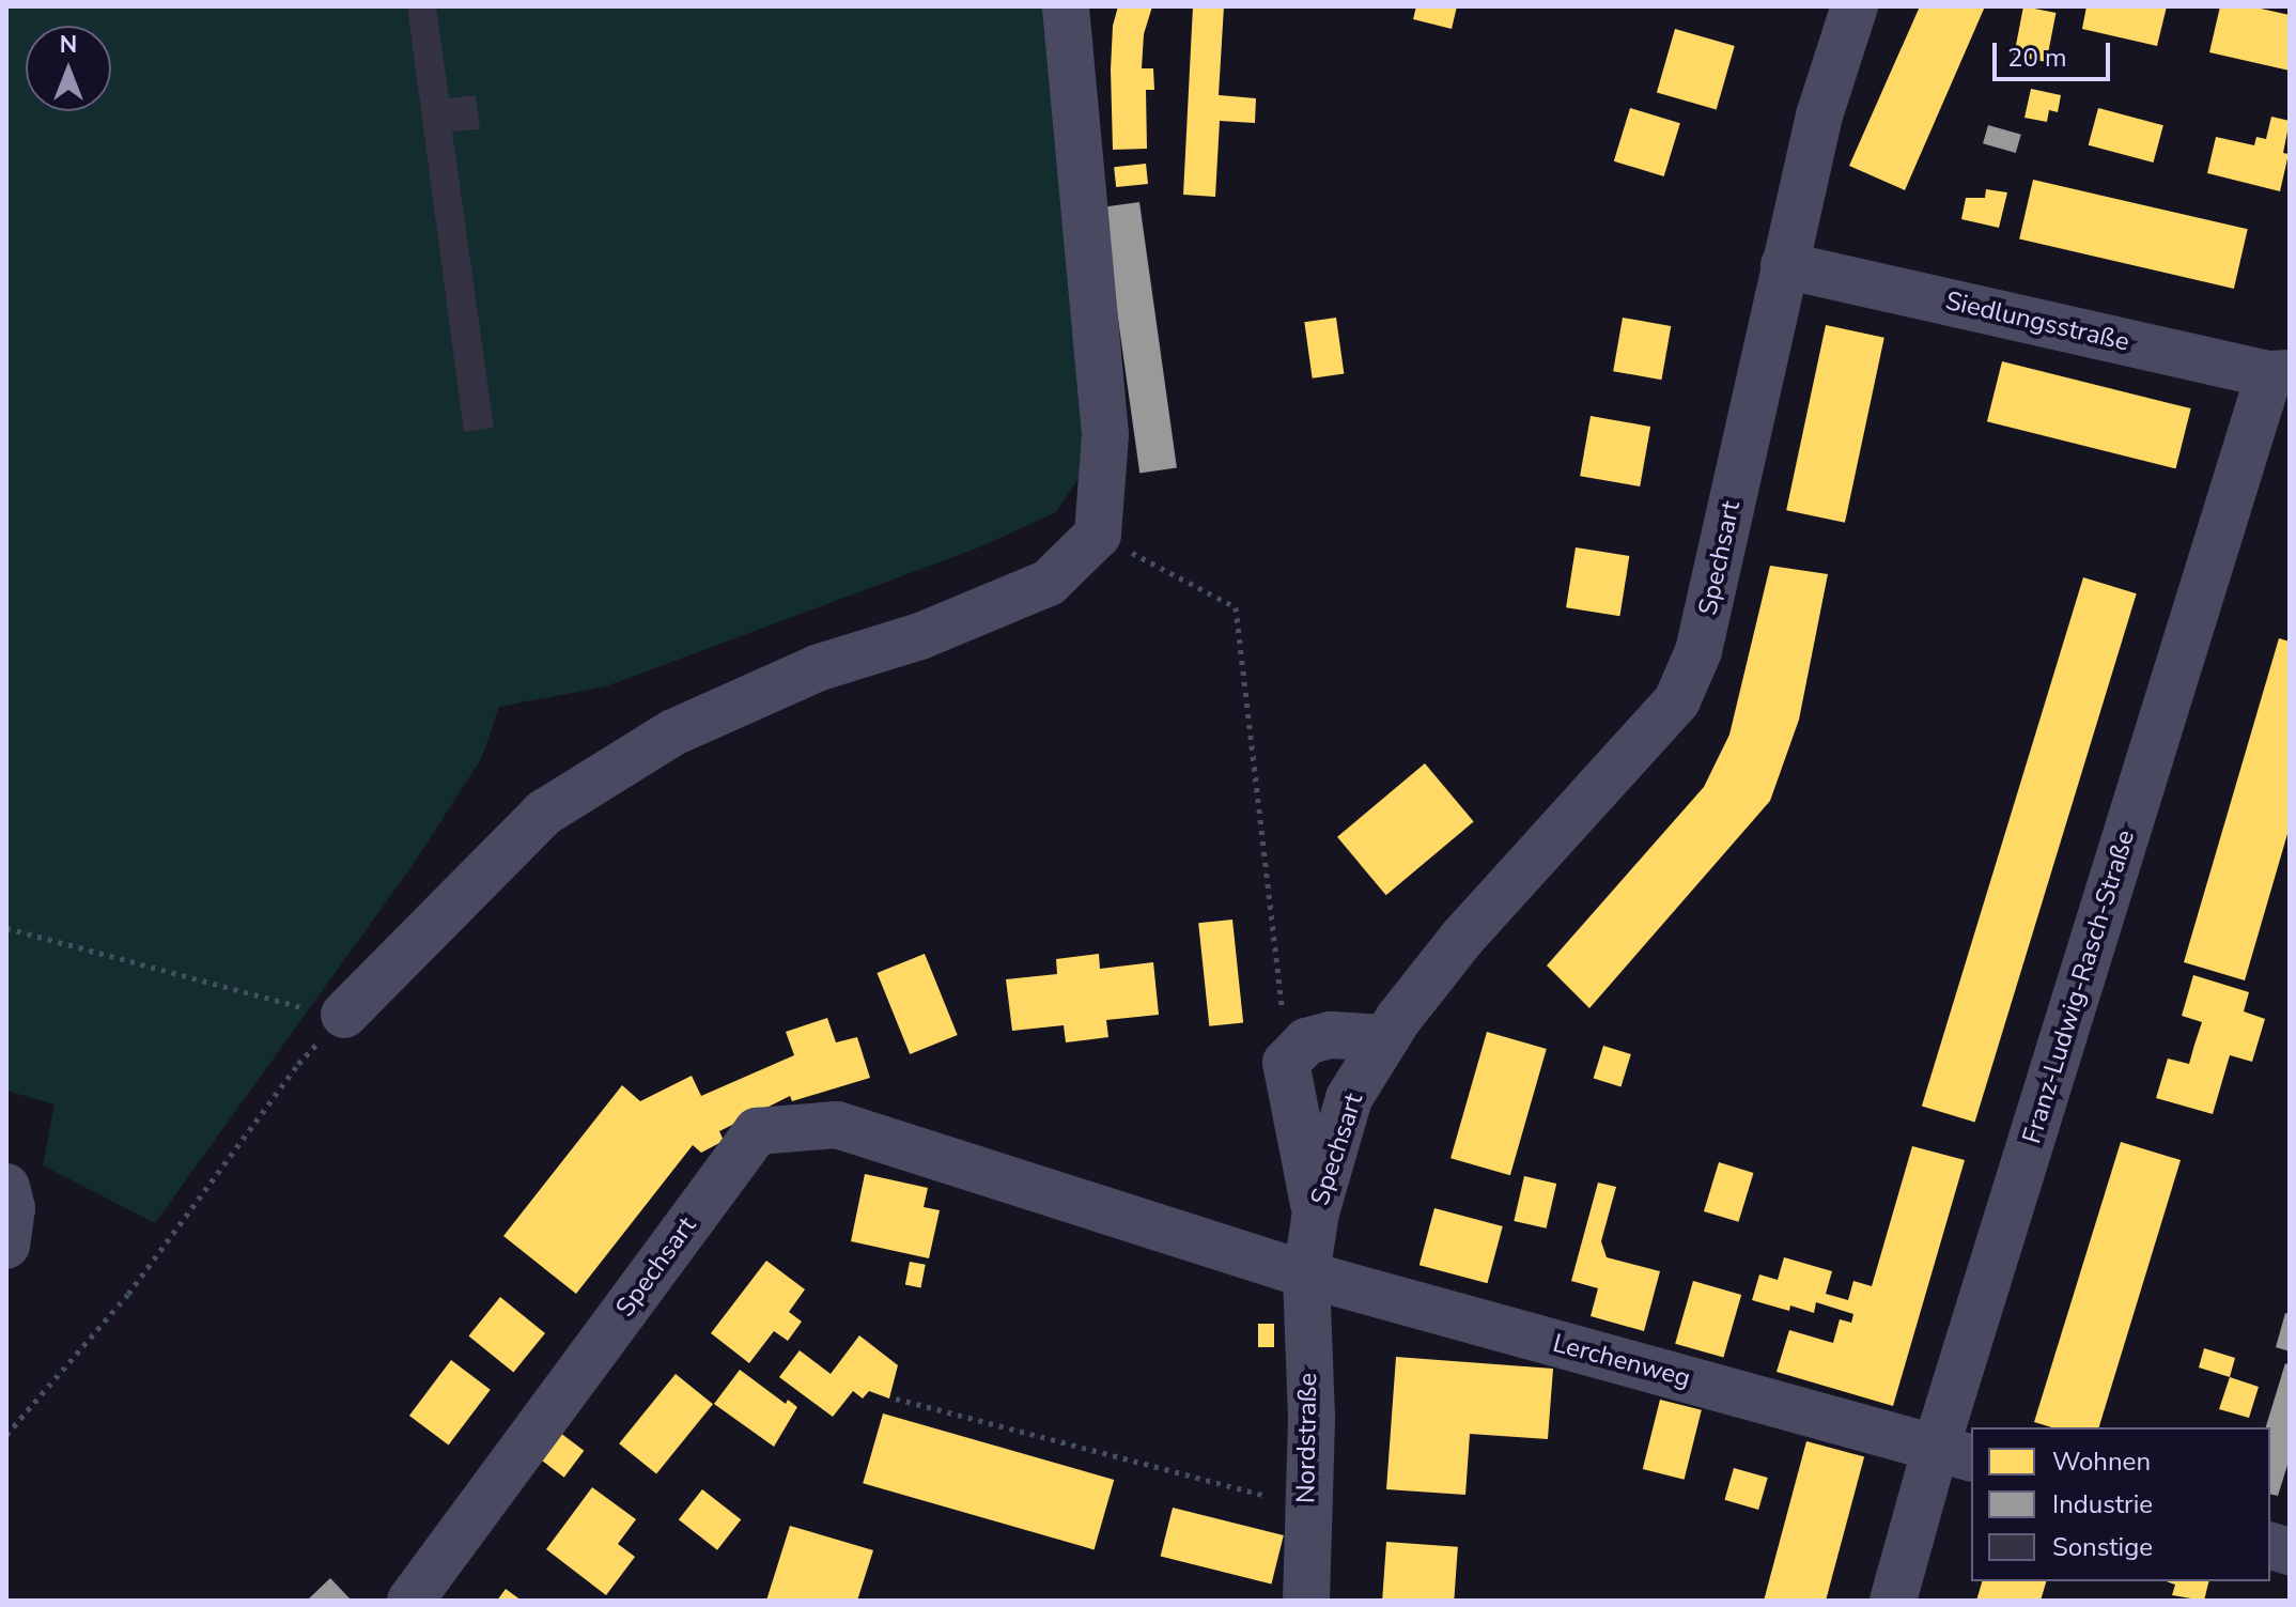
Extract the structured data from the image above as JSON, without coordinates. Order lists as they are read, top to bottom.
{
  "streets": {
    "street": [
      "Siedlungsstraße",
      "Spechsart",
      "Franz-Ludwig-Rasch-Straße",
      "Lerchenweg",
      "Nordstraße"
    ]
  },
  "crossings": [
    ["Siedlungsstraße", "Spechsart"],
    ["Siedlungsstraße", "Franz-Ludwig-Rasch-Straße"],
    ["Spechsart", "Lerchenweg"],
    ["Spechsart", "Nordstraße"],
    ["Franz-Ludwig-Rasch-Straße", "Lerchenweg"],
    ["Lerchenweg", "Nordstraße"]
  ],
  "legend": ["Wohnen", "Industrie", "Sonstige"],
  "scale_bar": "20 m",
  "north": "top"
}
